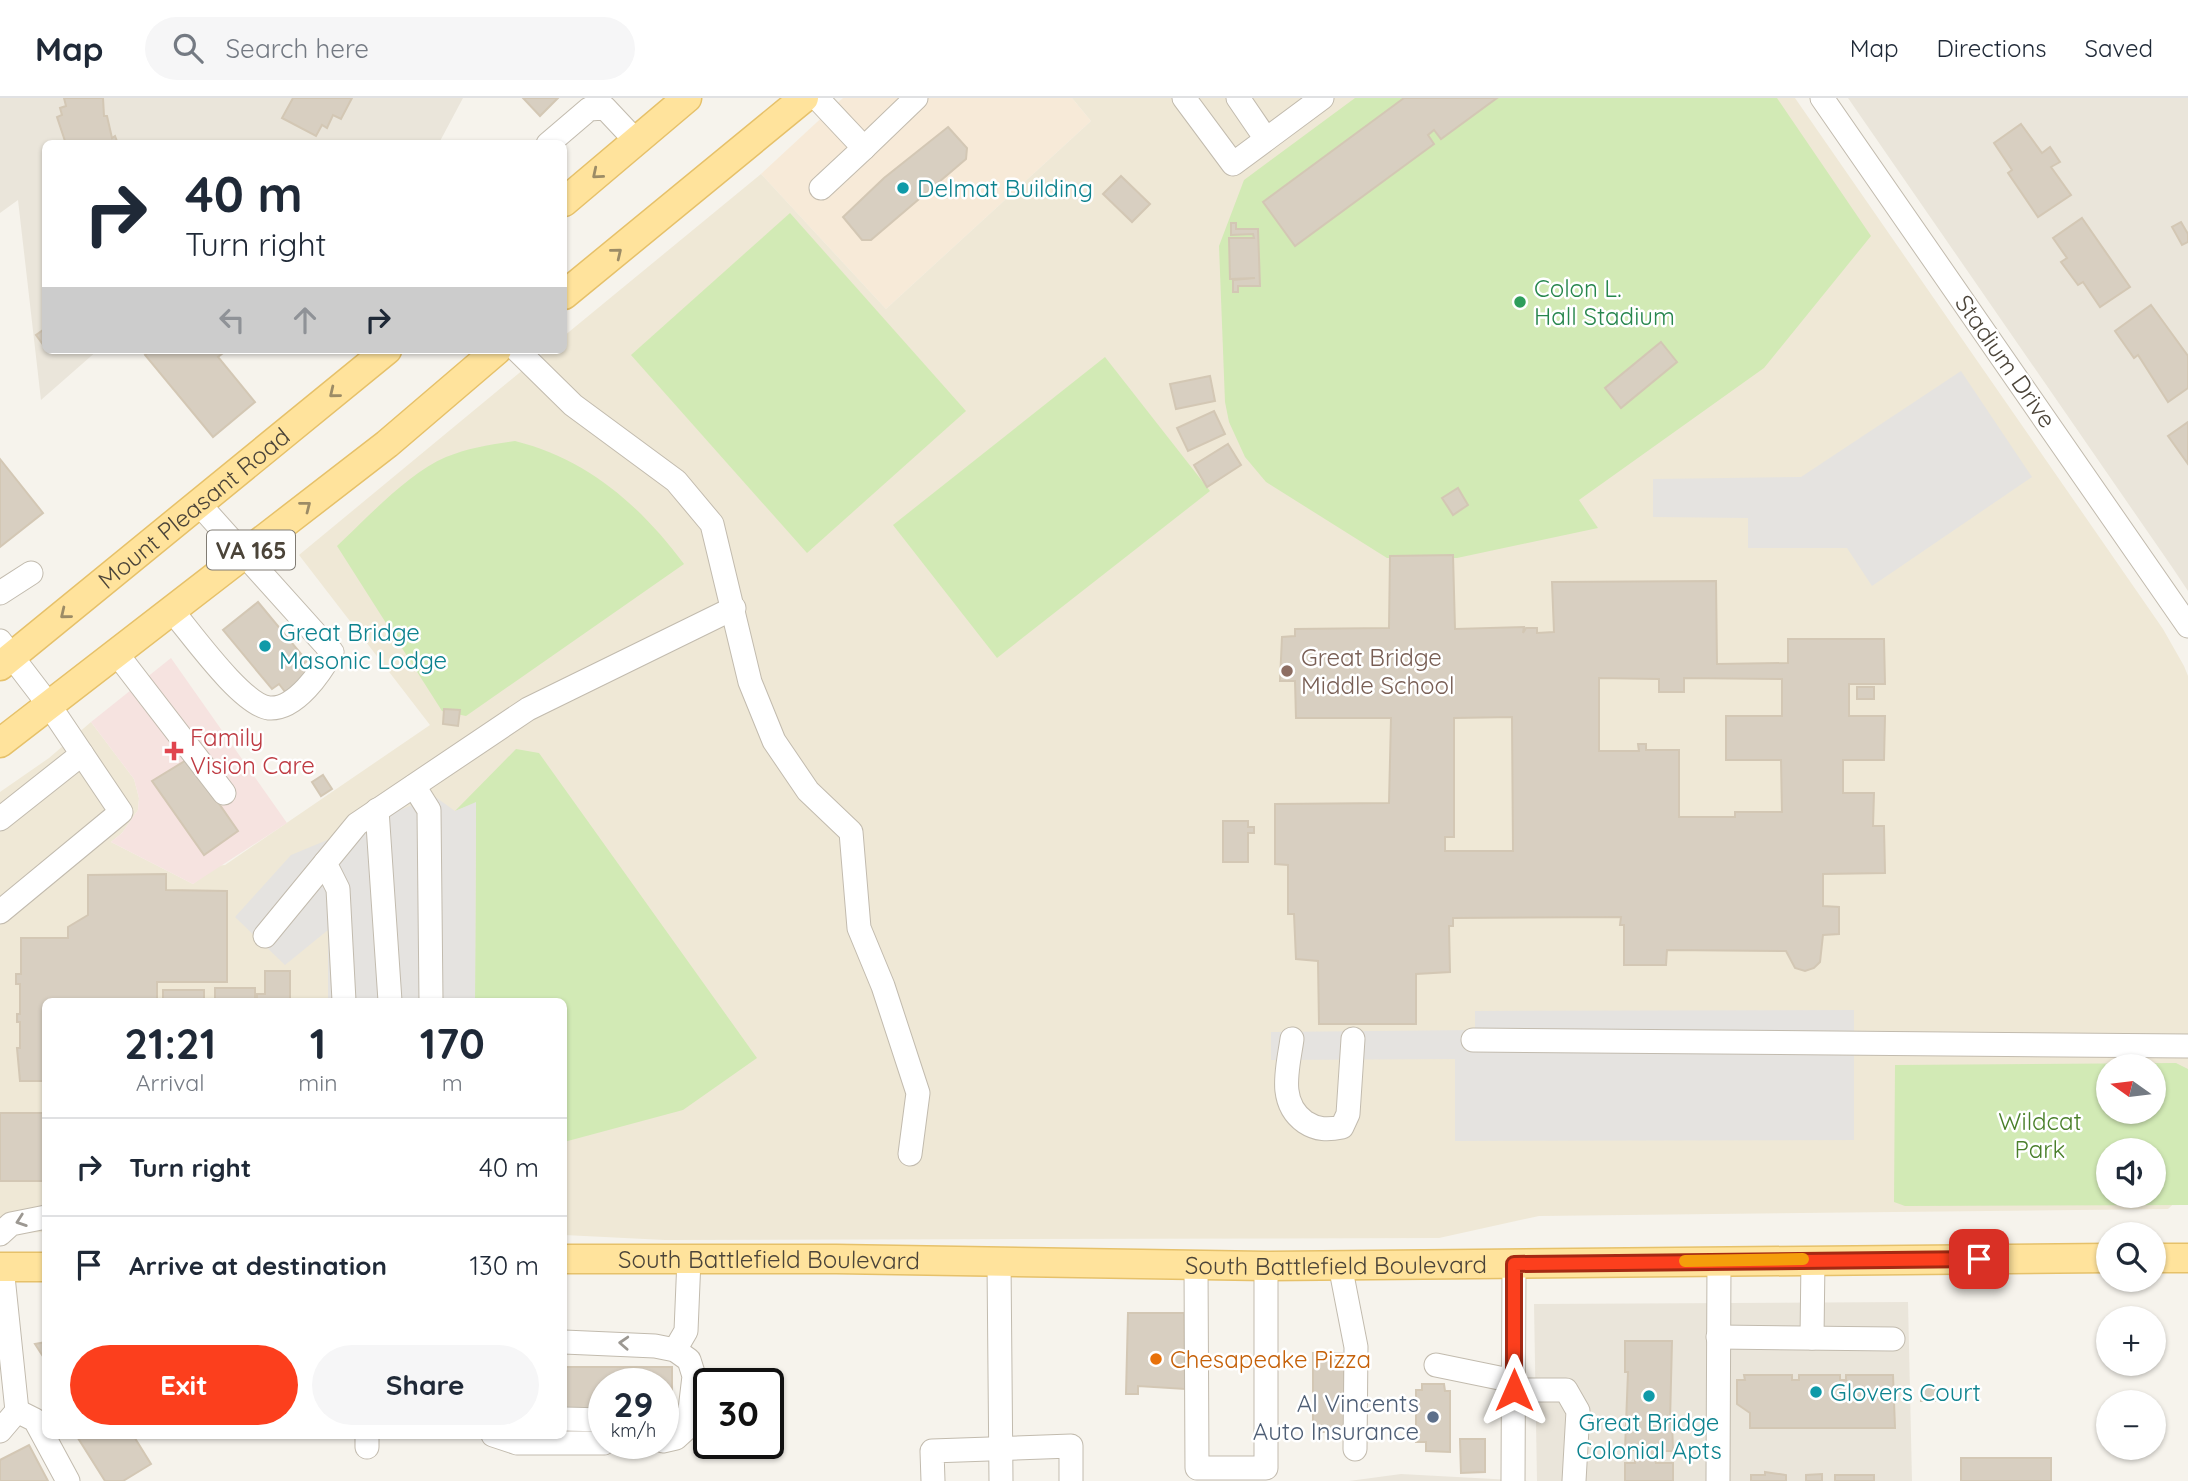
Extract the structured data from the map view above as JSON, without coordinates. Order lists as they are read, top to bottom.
{
  "streets": {
    "main road": ["Mount Pleasant Road", "VA 165", "South Battlefield Boulevard"],
    "street": ["Stadium Drive"]
  },
  "parks": ["Wildcat Park"],
  "places": {
    "other": [
      "Delmat Building",
      "Colon L. Hall Stadium",
      "Great Bridge Masonic Lodge",
      "Great Bridge Middle School",
      "Chesapeake Pizza",
      "Glovers Court",
      "Great Bridge Colonial Apts",
      "Al Vincents Auto Insurance"
    ],
    "health": ["Family Vision Care"]
  },
  "north": "left",
  "page": {
    "header": "Map",
    "search": "Search here",
    "nav": ["Map", "Directions", "Saved"],
    "turn": ["40 m", "Turn right"],
    "eta": [
      "21:21",
      "Arrival",
      "1",
      "min",
      "170",
      "m"
    ],
    "map_buttons": ["+", "−"],
    "list": [
      {
        "name": "Turn right",
        "value": "40 m"
      },
      {
        "name": "Arrive at destination",
        "value": "130 m"
      }
    ],
    "buttons": ["Exit", "Share"],
    "speed": "29 km/h",
    "limit": "30"
  }
}
